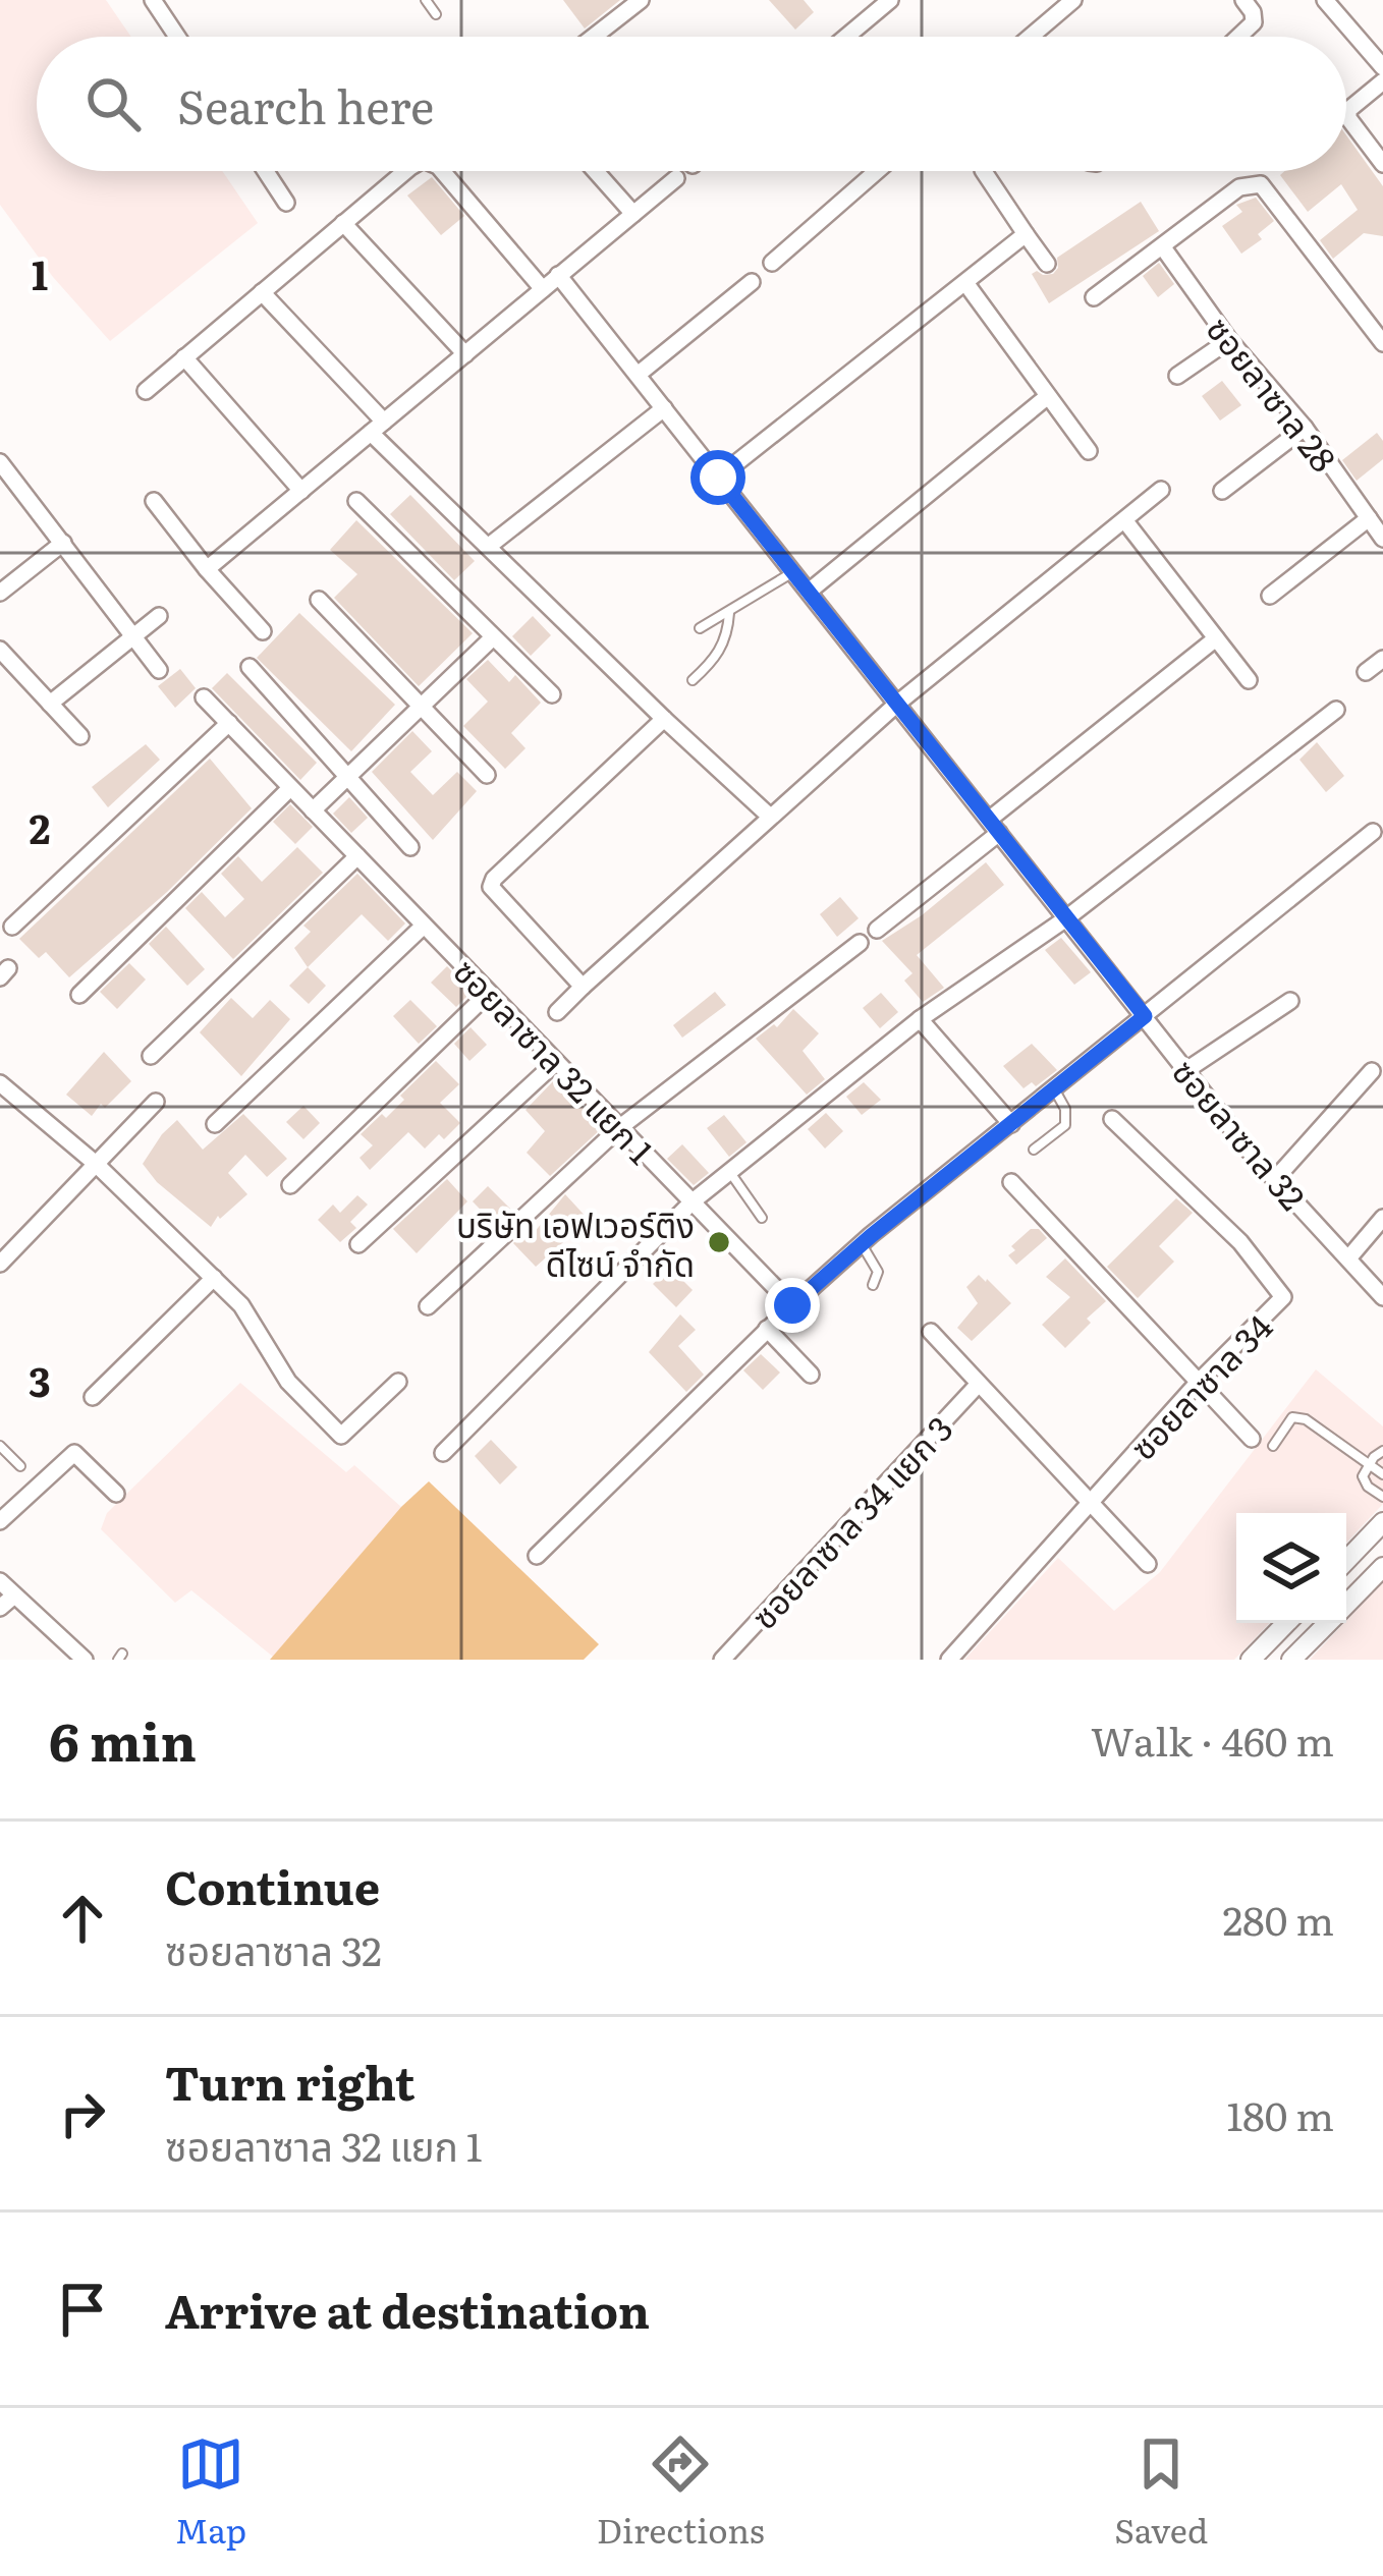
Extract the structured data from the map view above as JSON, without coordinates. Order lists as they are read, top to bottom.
{
  "streets": {
    "street": [
      "ซอยลาซาล 28",
      "ซอยลาซาล 32 แยก 1",
      "ซอยลาซาล 32",
      "ซอยลาซาล 34",
      "ซอยลาซาล 34 แยก 3"
    ]
  },
  "places": ["บริษัท เอฟเวอร์ติง ดีไซน์ จำกัด"],
  "page": {
    "search": "Search here",
    "heading": ["6 min", "Walk · 460 m"],
    "list": [
      ["Continue", "ซอยลาซาล 32", "280 m"],
      ["Turn right", "ซอยลาซาล 32 แยก 1", "180 m"],
      "Arrive at destination"
    ],
    "nav": ["Map", "Directions", "Saved"]
  },
  "grid": {
    "rows": ["1", "2", "3"]
  }
}
